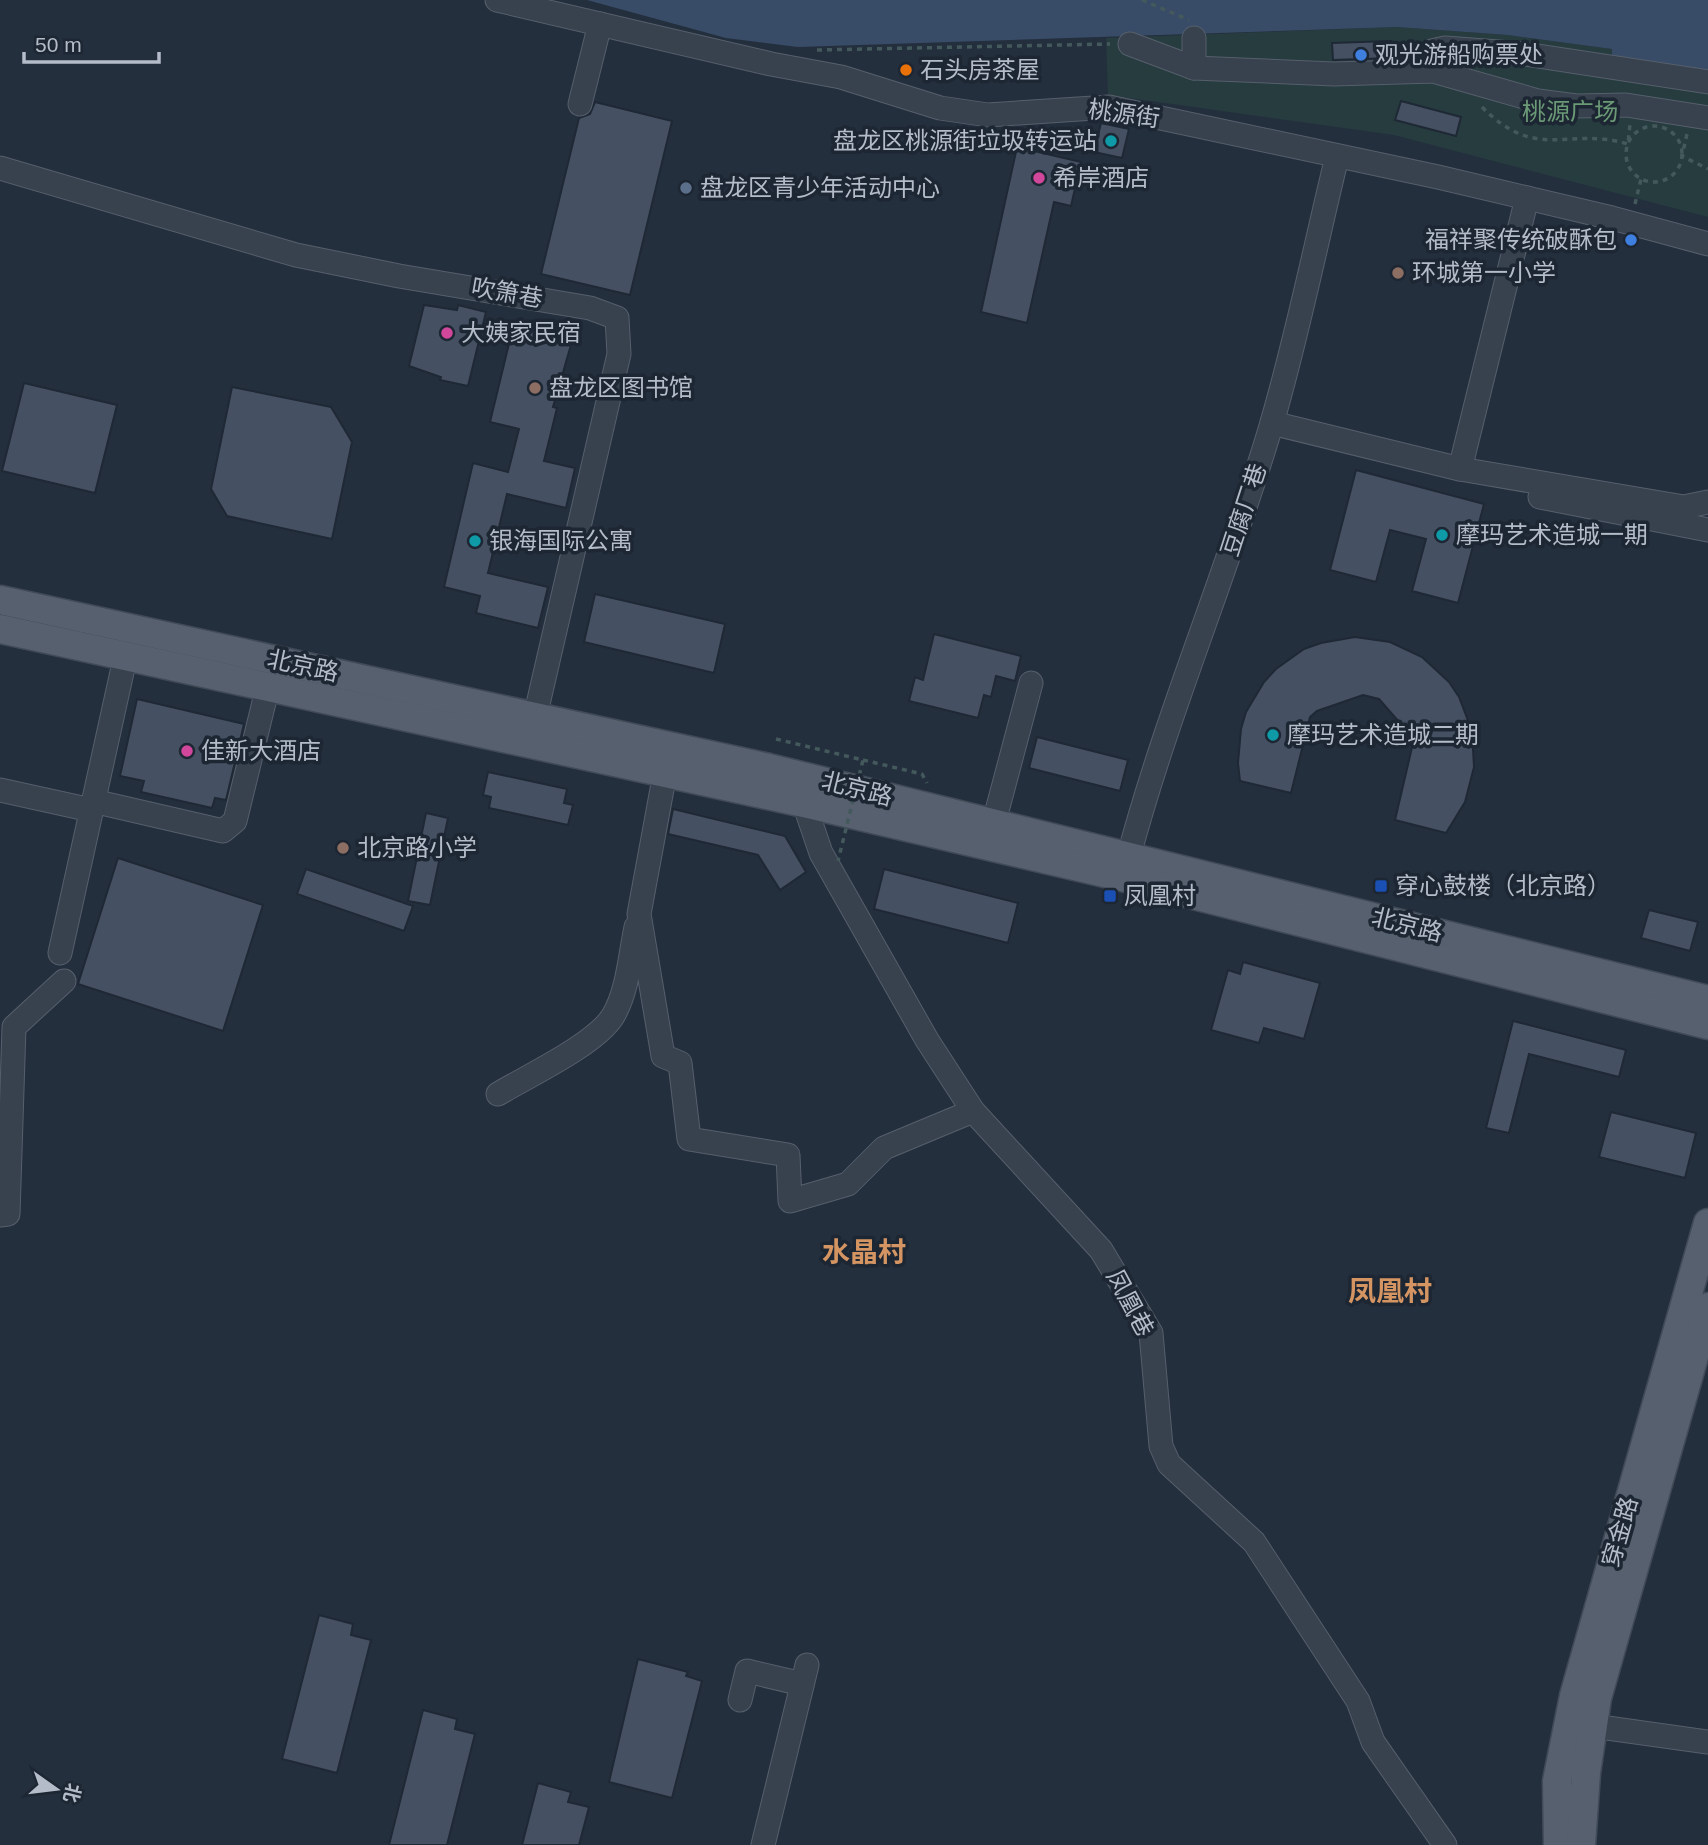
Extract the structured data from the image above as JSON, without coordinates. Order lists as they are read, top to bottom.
{
  "streets": {
    "main road": ["北京路", "穿金路"],
    "street": [
      "桃源街",
      "吹箫巷",
      "豆腐厂巷",
      "凤凰巷"
    ]
  },
  "crossings": [
    ["桃源街", "豆腐厂巷"],
    ["吹箫巷", "北京路"],
    ["豆腐厂巷", "北京路"],
    ["北京路", "凤凰巷"]
  ],
  "districts": ["水晶村", "凤凰村"],
  "parks": ["桃源广场"],
  "places": {
    "other": [
      "观光游船购票处",
      "石头房茶屋",
      "盘龙区桃源街垃圾转运站",
      "希岸酒店",
      "盘龙区青少年活动中心",
      "福祥聚传统破酥包",
      "环城第一小学",
      "大姨家民宿",
      "盘龙区图书馆",
      "摩玛艺术造城一期",
      "银海国际公寓",
      "摩玛艺术造城二期",
      "佳新大酒店",
      "北京路小学"
    ],
    "transit": ["穿心鼓楼（北京路）", "凤凰村"]
  },
  "scale_bar": "50 m",
  "north": "right"
}
